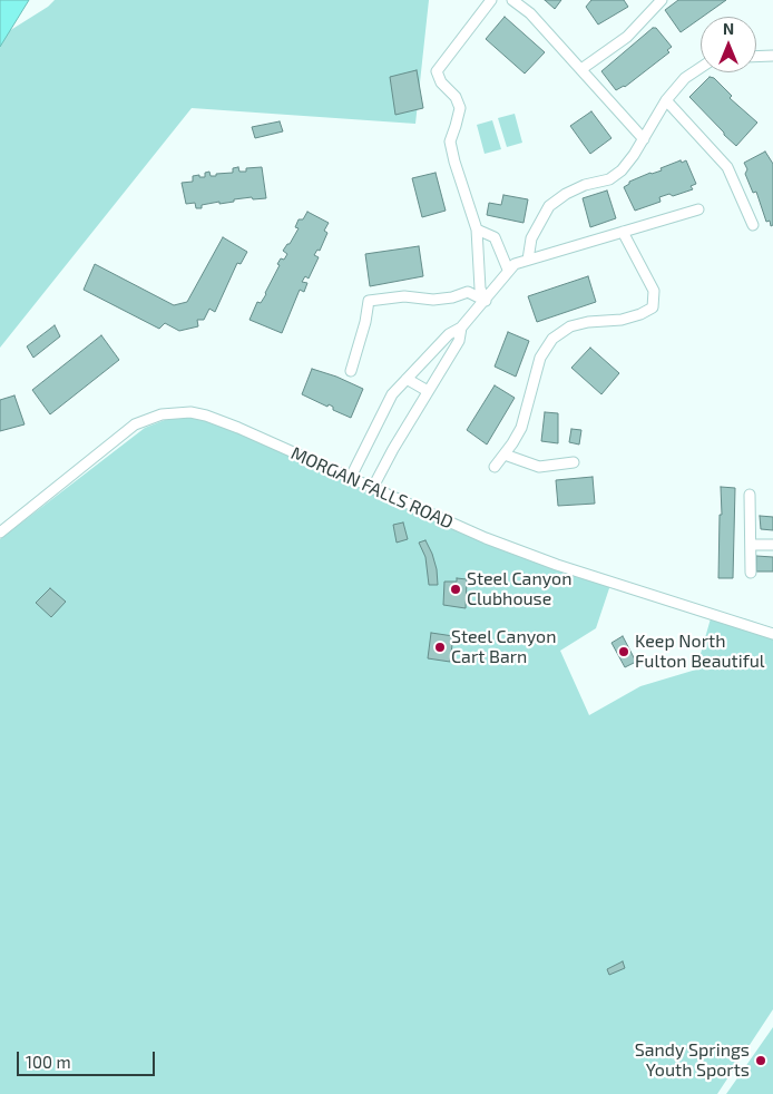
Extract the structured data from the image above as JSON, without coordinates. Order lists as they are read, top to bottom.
{
  "streets": {
    "street": ["MORGAN FALLS ROAD"]
  },
  "places": [
    "Steel Canyon Clubhouse",
    "Steel Canyon Cart Barn",
    "Keep North Fulton Beautiful",
    "Sandy Springs Youth Sports"
  ],
  "scale_bar": "100 m",
  "north": "top"
}
